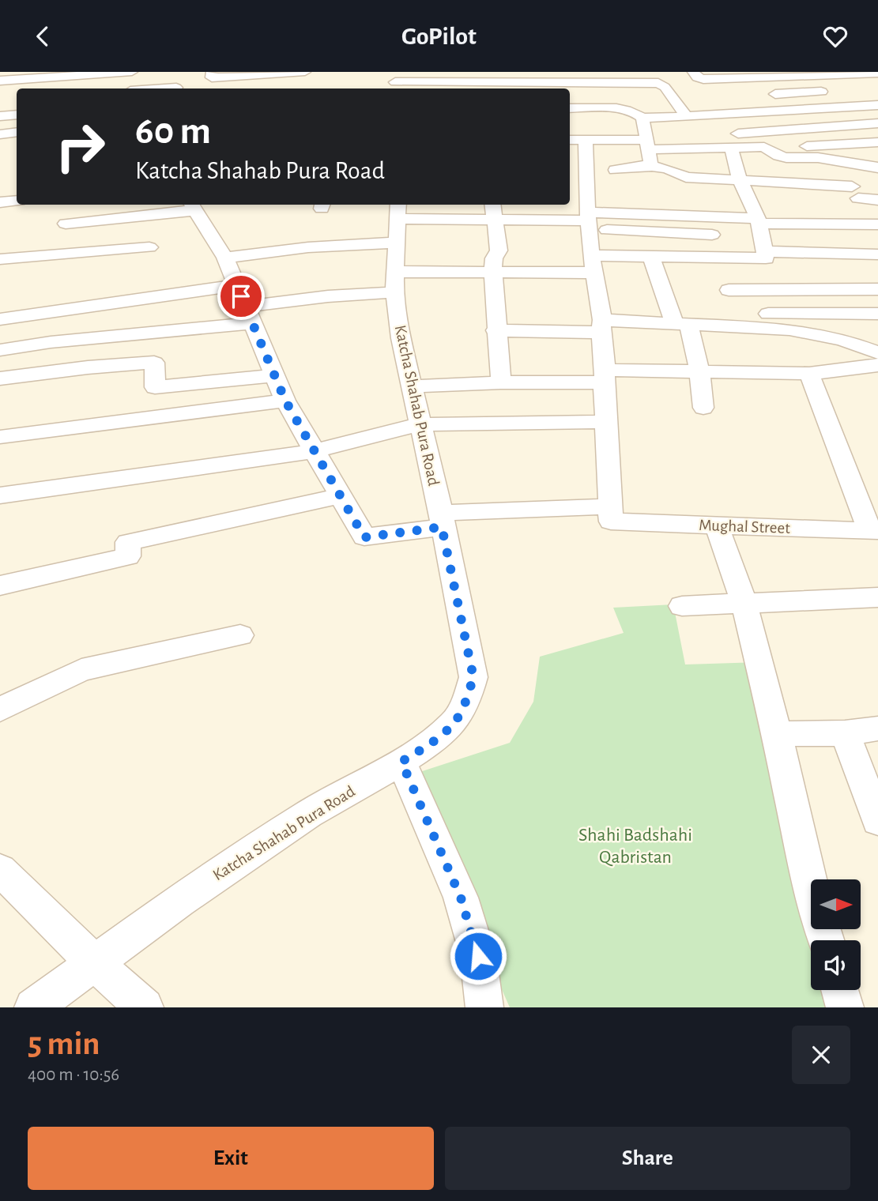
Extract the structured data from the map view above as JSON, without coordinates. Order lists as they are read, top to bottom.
{
  "streets": {
    "street": ["Katcha Shahab Pura Road", "Mughal Street"]
  },
  "crossings": [
    ["Katcha Shahab Pura Road", "Mughal Street"]
  ],
  "parks": ["Shahi Badshahi Qabristan"],
  "north": "right",
  "page": {
    "header": "GoPilot",
    "turn": ["60 m", "Katcha Shahab Pura Road"],
    "heading": ["5 min", "400 m · 10:56"],
    "buttons": ["Exit", "Share"]
  }
}
